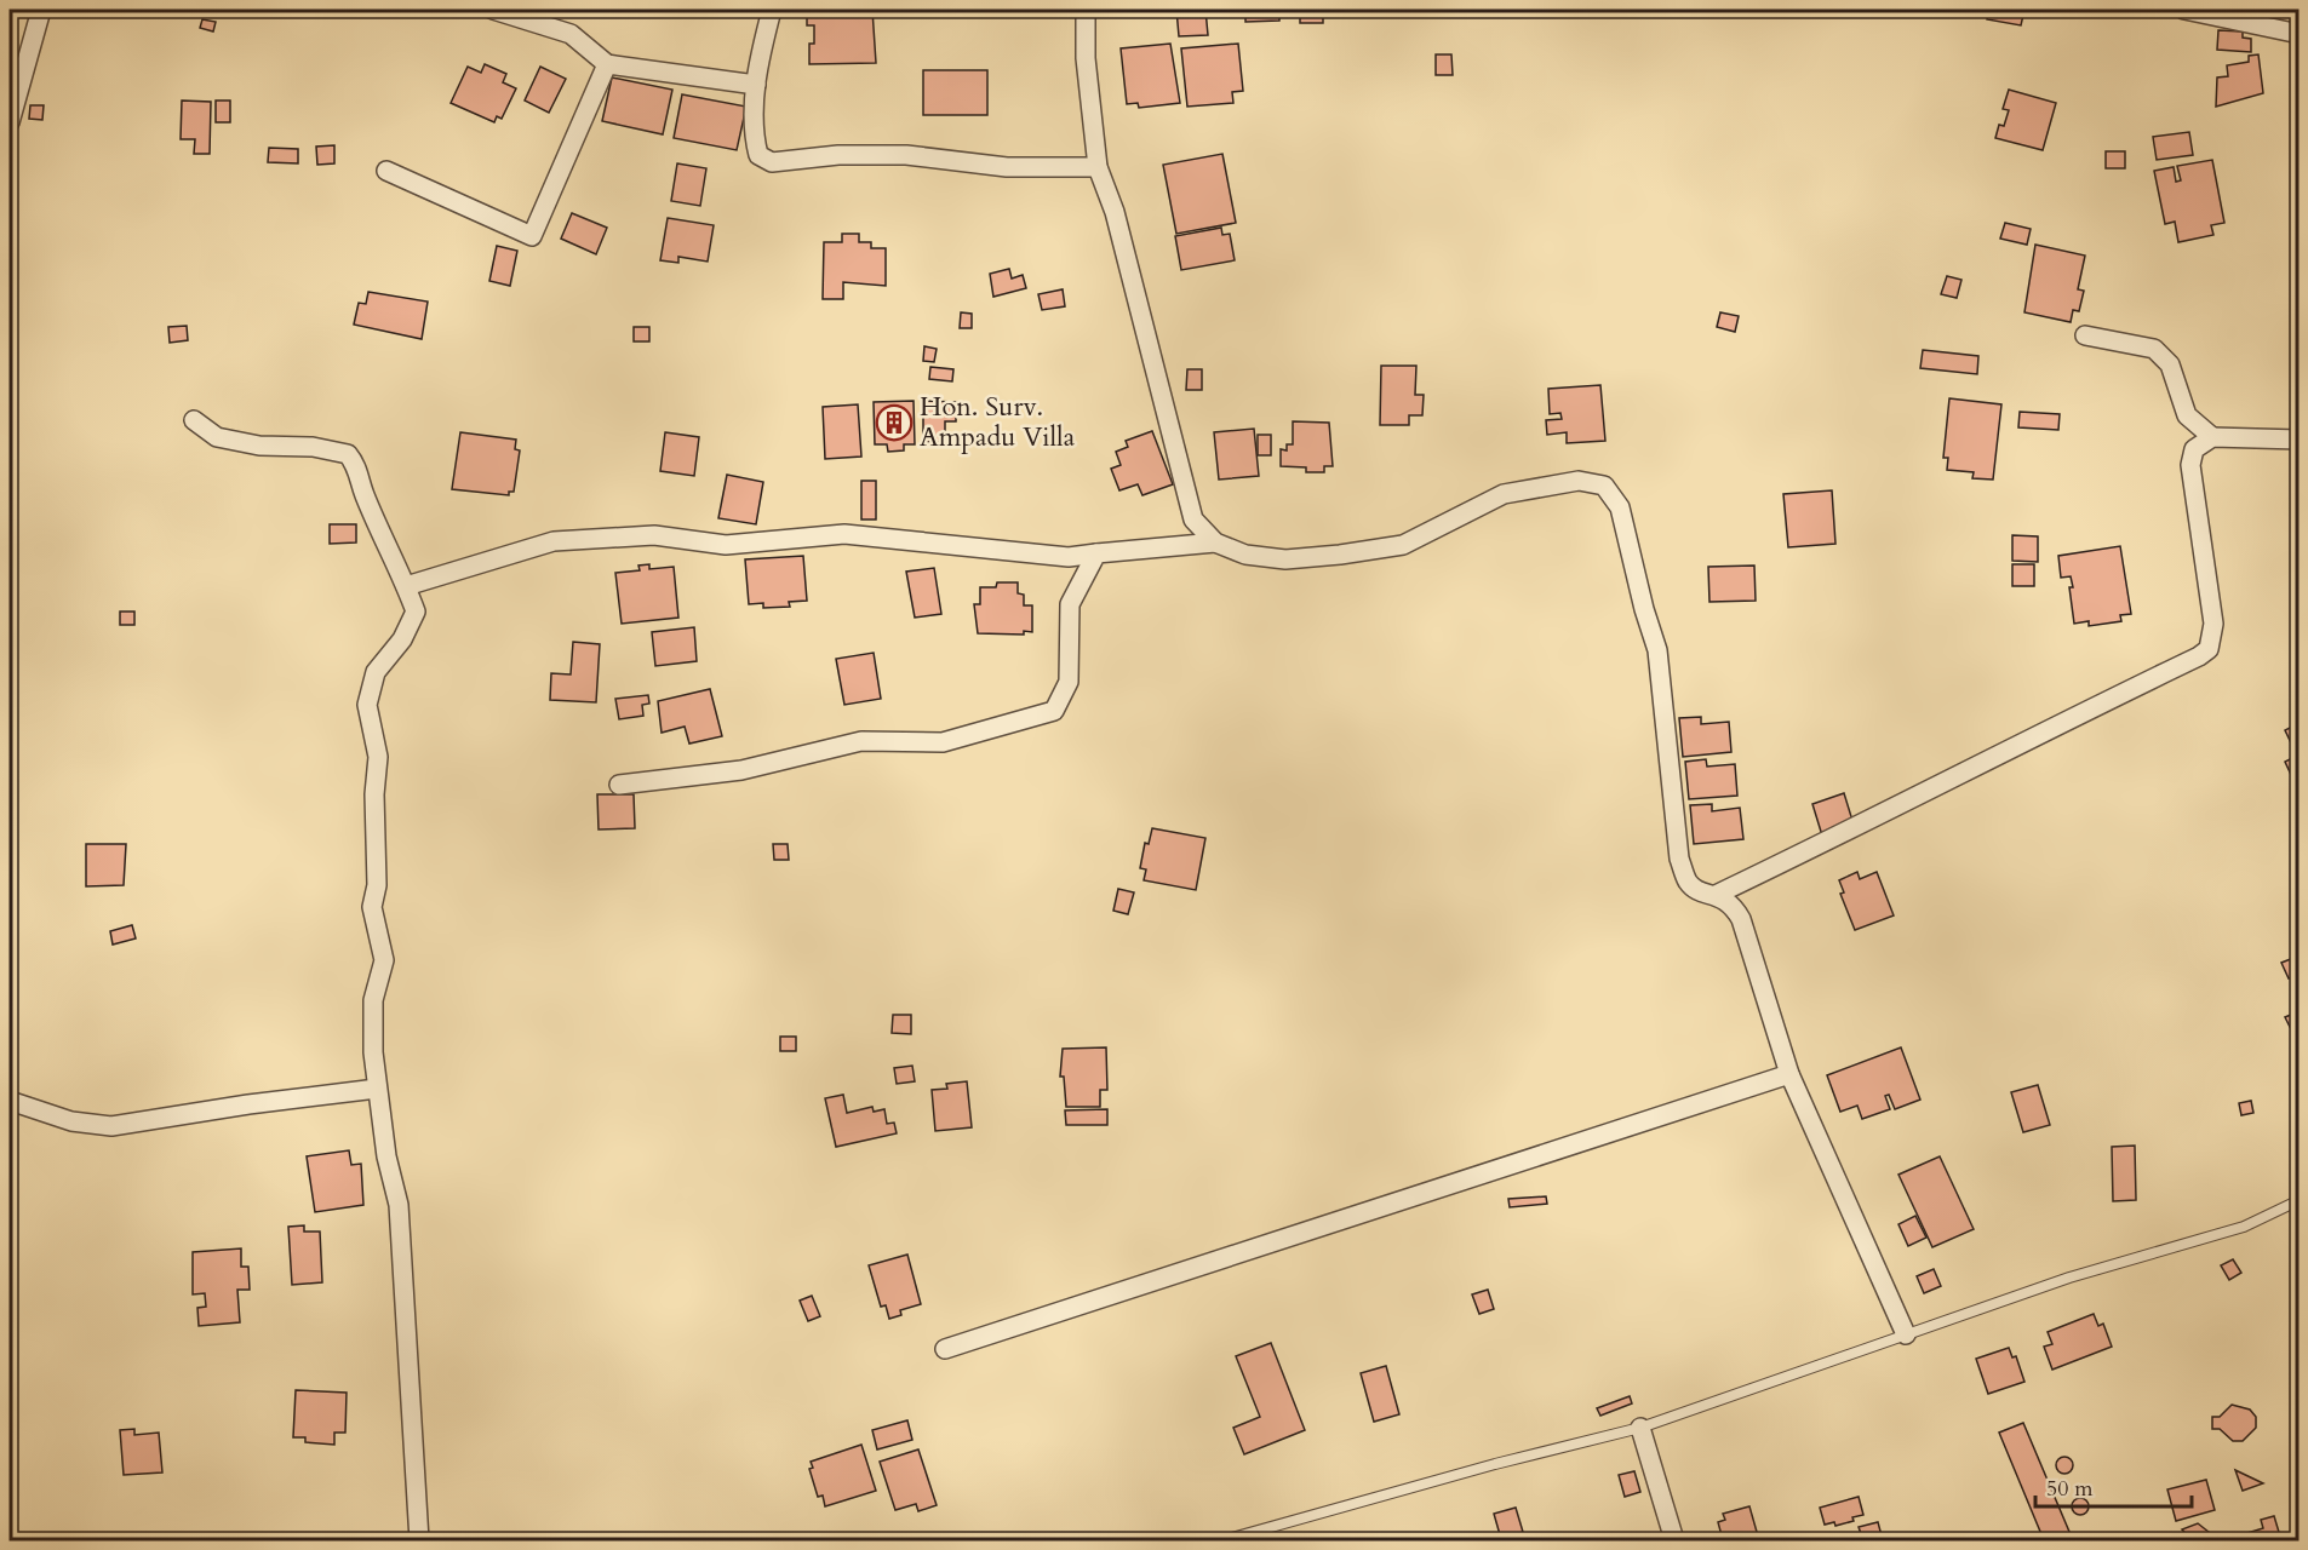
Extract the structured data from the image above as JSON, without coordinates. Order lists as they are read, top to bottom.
{
  "places": {
    "building": ["Hon. Surv. Ampadu Villa"]
  },
  "scale_bar": "50 m"
}
